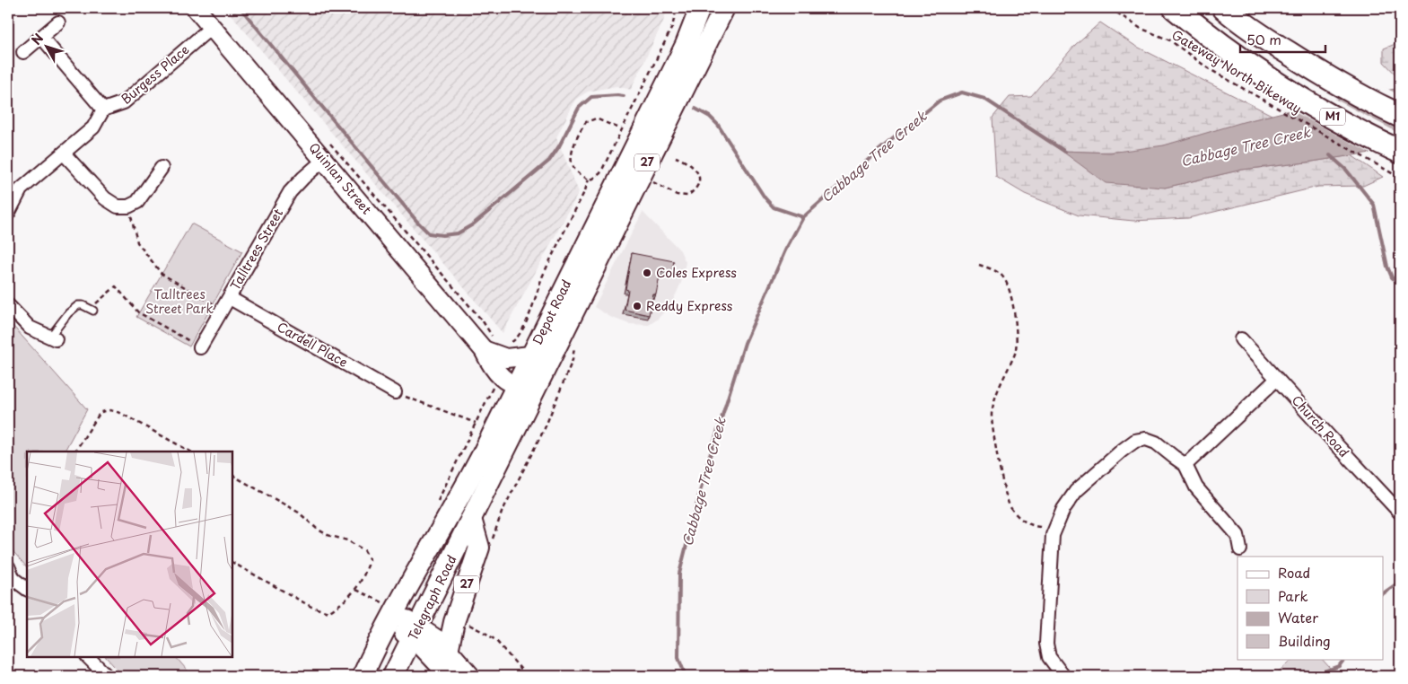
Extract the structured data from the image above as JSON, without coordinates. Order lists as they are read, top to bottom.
{
  "streets": {
    "highway": ["M1"],
    "main road": ["27", "Depot Road", "Telegraph Road"],
    "street": [
      "Burgess Place",
      "Quinlan Street",
      "Talltrees Street",
      "Cardell Place",
      "Church Road"
    ],
    "path": ["Gateway North Bikeway"]
  },
  "crossings": [
    ["Burgess Place", "Quinlan Street"],
    ["27", "Depot Road"],
    ["27", "Telegraph Road"],
    ["Quinlan Street", "Talltrees Street"],
    ["Quinlan Street", "Depot Road"],
    ["Talltrees Street", "Cardell Place"],
    ["Depot Road", "Telegraph Road"]
  ],
  "water": ["Cabbage Tree Creek"],
  "parks": ["Talltrees Street Park"],
  "places": ["Coles Express", "Reddy Express"],
  "legend": [
    "Road",
    "Park",
    "Water",
    "Building"
  ],
  "scale_bar": "50 m",
  "north": "top left"
}
